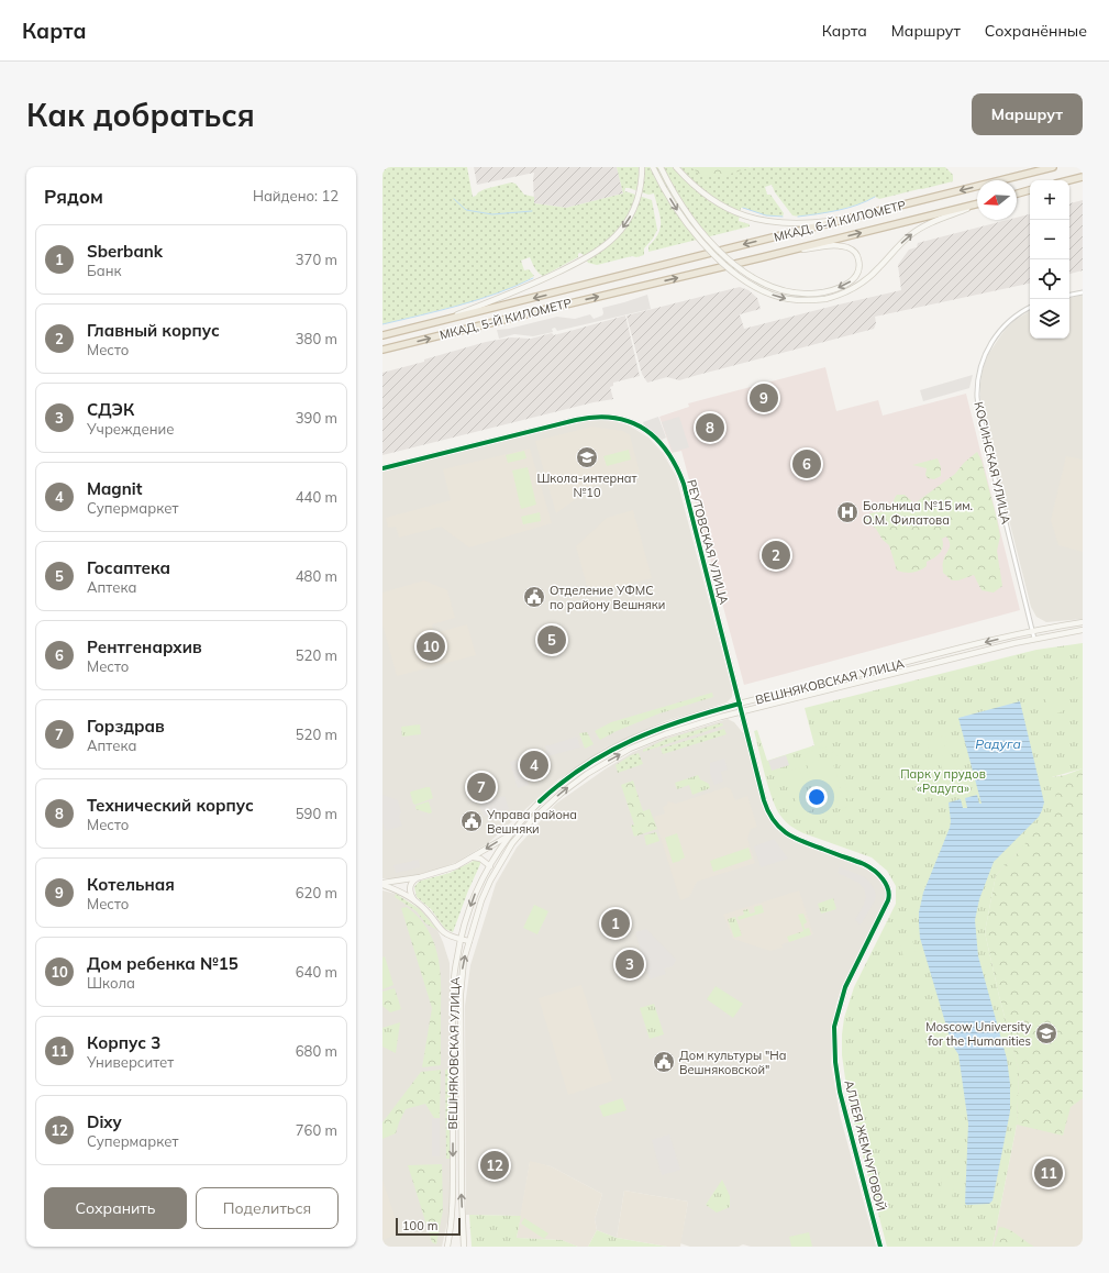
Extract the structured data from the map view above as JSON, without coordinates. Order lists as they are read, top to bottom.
{
  "streets": {
    "highway": ["МКАД, 6-Й КИЛОМЕТР", "МКАД, 5-Й КИЛОМЕТР"],
    "main road": ["РЕУТОВСКАЯ УЛИЦА", "ВЕШНЯКОВСКАЯ УЛИЦА", "АЛЛЕЯ ЖЕМЧУГОВОЙ"],
    "street": ["КОСИНСКАЯ УЛИЦА"]
  },
  "crossings": [
    ["МКАД, 6-Й КИЛОМЕТР", "МКАД, 5-Й КИЛОМЕТР"],
    ["КОСИНСКАЯ УЛИЦА", "ВЕШНЯКОВСКАЯ УЛИЦА"],
    ["РЕУТОВСКАЯ УЛИЦА", "ВЕШНЯКОВСКАЯ УЛИЦА"],
    ["РЕУТОВСКАЯ УЛИЦА", "АЛЛЕЯ ЖЕМЧУГОВОЙ"],
    ["ВЕШНЯКОВСКАЯ УЛИЦА", "АЛЛЕЯ ЖЕМЧУГОВОЙ"]
  ],
  "water": ["Радуга"],
  "parks": ["Парк у прудов «Радуга»"],
  "places": {
    "school or university": ["Школа-интернат №10", "Moscow University for the Humanities"],
    "hospital": ["Больница №15 им. О.М. Филатова"],
    "public building": ["Отделение УФМС по району Вешняки", "Управа района Вешняки", "Дом культуры \"На Вешняковской\""]
  },
  "scale_bar": "100 m",
  "north": "left",
  "page": {
    "header": "Карта",
    "nav": ["Карта", "Маршрут", "Сохранённые"],
    "buttons": [
      "Маршрут",
      ["Сохранить", "Поделиться"]
    ],
    "title": "Как добраться",
    "heading": ["Рядом", "Найдено: 12"],
    "map_buttons": ["+", "−"],
    "list": [
      {
        "mark": "1",
        "name": "Sberbank",
        "note": "Банк",
        "value": "370 m"
      },
      {
        "mark": "2",
        "name": "Главный корпус",
        "note": "Место",
        "value": "380 m"
      },
      {
        "mark": "3",
        "name": "СДЭК",
        "note": "Учреждение",
        "value": "390 m"
      },
      {
        "mark": "4",
        "name": "Magnit",
        "note": "Супермаркет",
        "value": "440 m"
      },
      {
        "mark": "5",
        "name": "Госаптека",
        "note": "Аптека",
        "value": "480 m"
      },
      {
        "mark": "6",
        "name": "Рентгенархив",
        "note": "Место",
        "value": "520 m"
      },
      {
        "mark": "7",
        "name": "Горздрав",
        "note": "Аптека",
        "value": "520 m"
      },
      {
        "mark": "8",
        "name": "Технический корпус",
        "note": "Место",
        "value": "590 m"
      },
      {
        "mark": "9",
        "name": "Котельная",
        "note": "Место",
        "value": "620 m"
      },
      {
        "mark": "10",
        "name": "Дом ребенка №15",
        "note": "Школа",
        "value": "640 m"
      },
      {
        "mark": "11",
        "name": "Корпус 3",
        "note": "Университет",
        "value": "680 m"
      },
      {
        "mark": "12",
        "name": "Dixy",
        "note": "Супермаркет",
        "value": "760 m"
      }
    ],
    "pins": [
      "9",
      "8",
      "6",
      "2",
      "5",
      "10",
      "4",
      "7",
      "1",
      "3",
      "12",
      "11"
    ],
    "scale": "100 m"
  }
}
